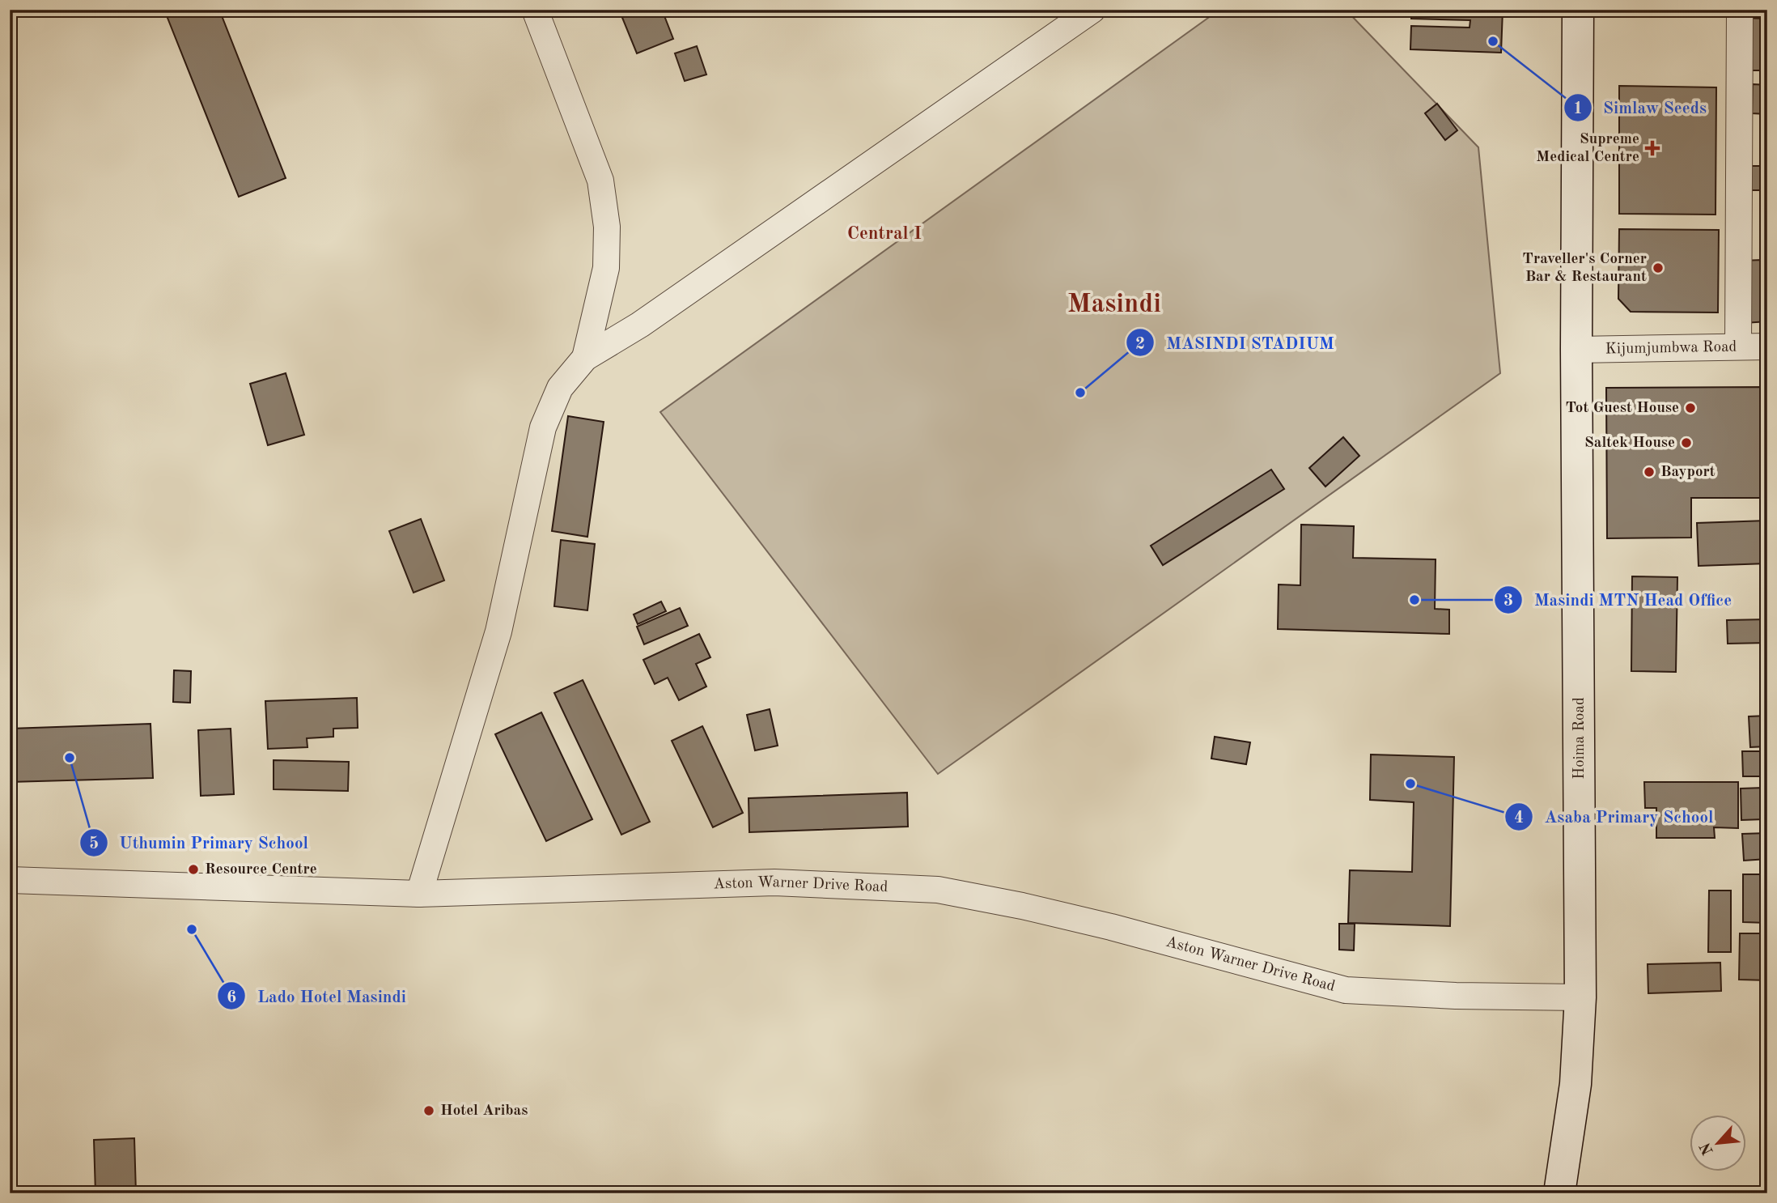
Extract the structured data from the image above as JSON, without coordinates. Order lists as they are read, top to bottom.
{
  "streets": {
    "main road": ["Hoima Road"],
    "street": ["Kijumjumbwa Road", "Aston Warner Drive Road"]
  },
  "crossings": [
    ["Kijumjumbwa Road", "Hoima Road"],
    ["Hoima Road", "Aston Warner Drive Road"]
  ],
  "districts": ["Central I", "Masindi"],
  "places": {
    "other": [
      "Simlaw Seeds",
      "Traveller's Corner Bar & Restaurant",
      "MASINDI STADIUM",
      "Tot Guest House",
      "Saltek House",
      "Bayport",
      "Masindi MTN Head Office",
      "Uthumin Primary School",
      "Asaba Primary School",
      "Resource Centre",
      "Lado Hotel Masindi",
      "Hotel Aribas"
    ],
    "health": ["Supreme Medical Centre"]
  },
  "north": "bottom left"
}
